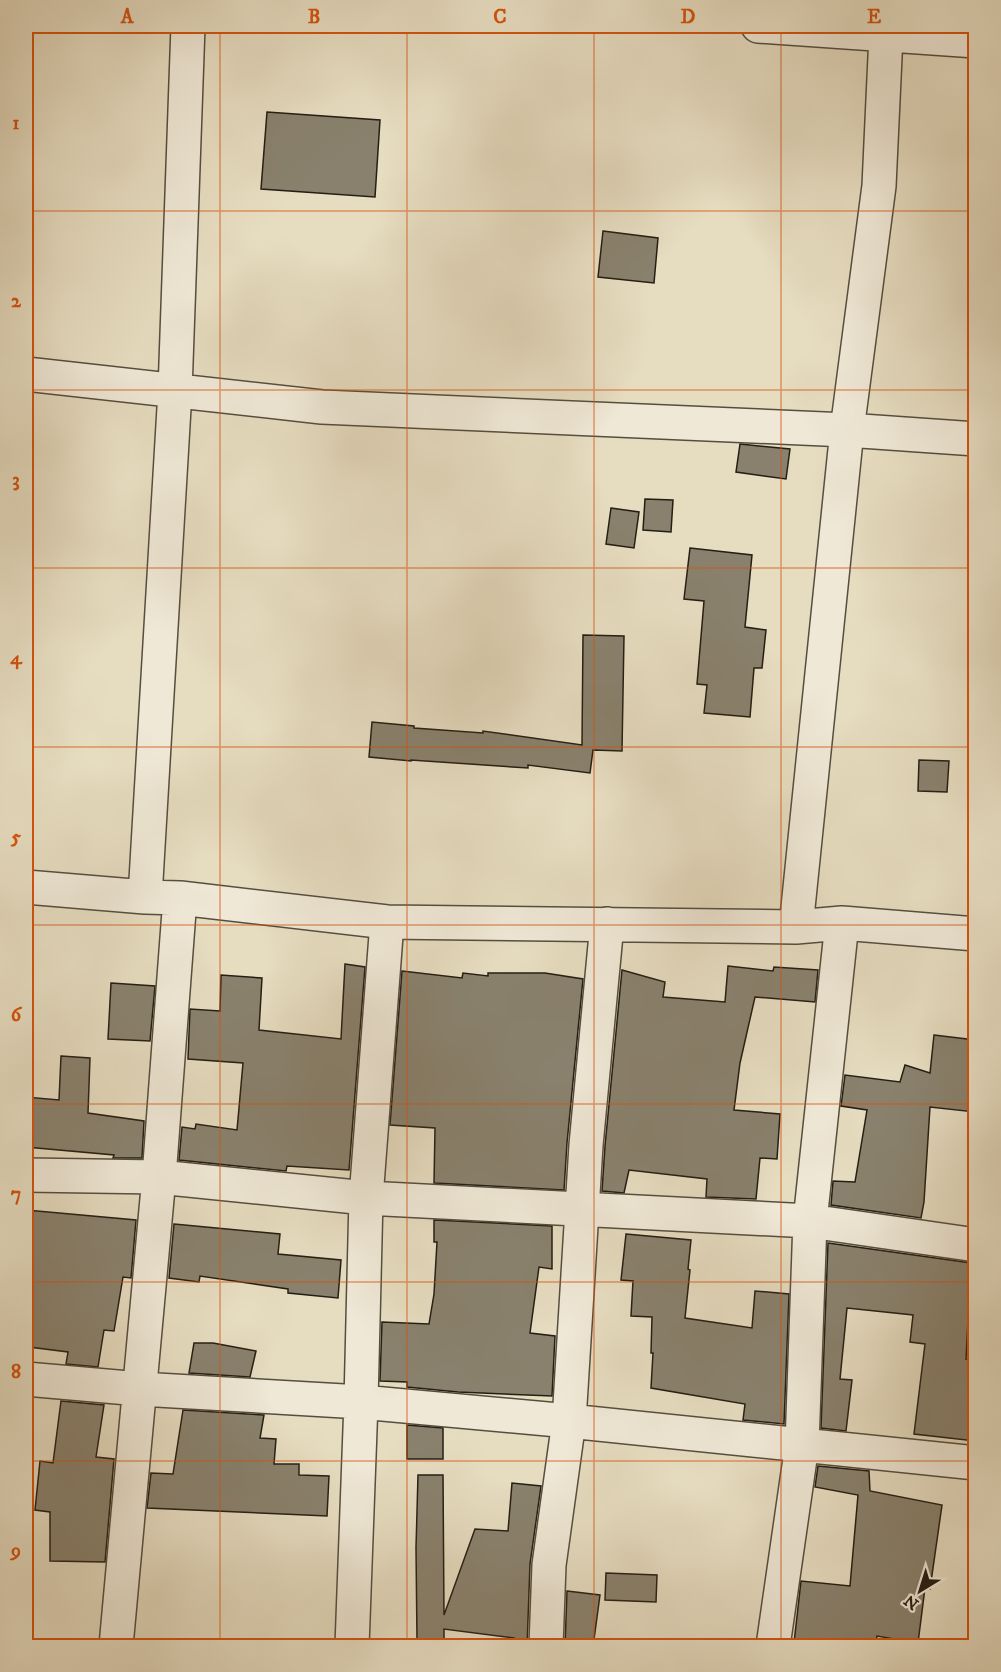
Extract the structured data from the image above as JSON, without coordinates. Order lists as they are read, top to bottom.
{
  "north": "bottom left",
  "grid": {
    "columns": [
      "A",
      "B",
      "C",
      "D",
      "E"
    ],
    "rows": [
      "1",
      "2",
      "3",
      "4",
      "5",
      "6",
      "7",
      "8",
      "9"
    ]
  }
}
